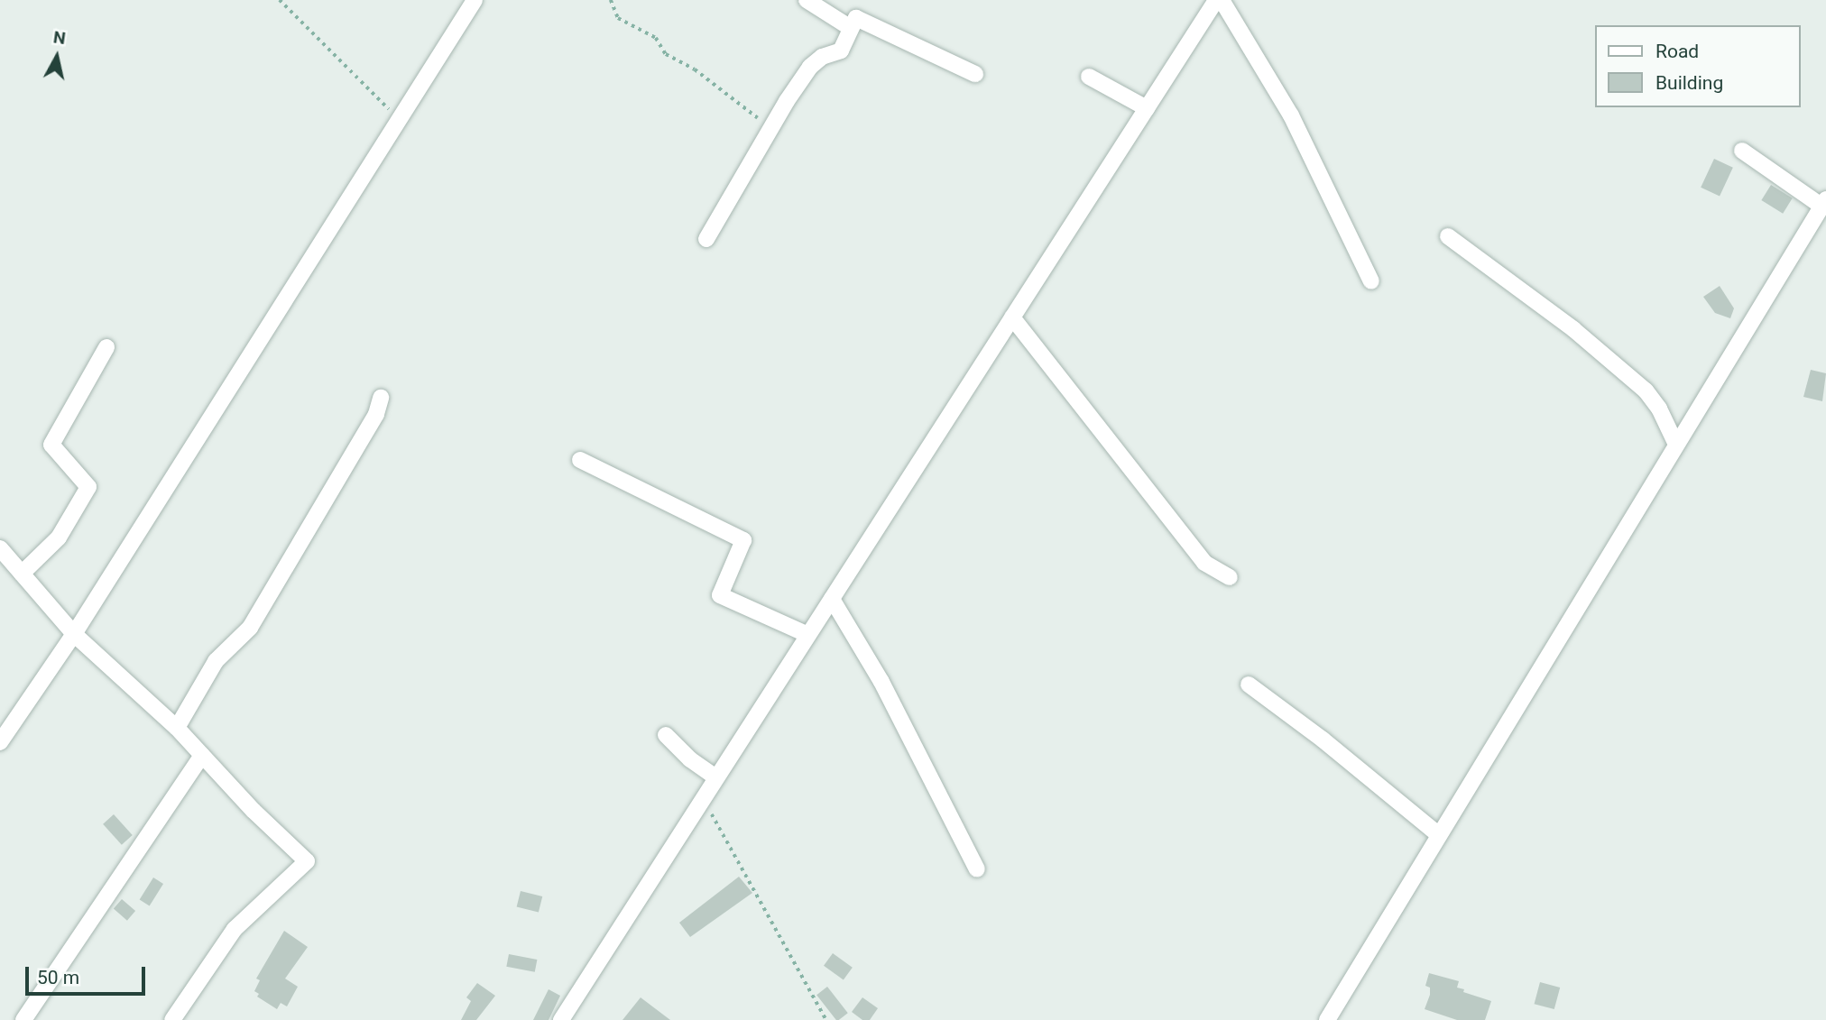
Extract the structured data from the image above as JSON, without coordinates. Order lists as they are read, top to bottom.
{
  "legend": ["Road", "Building"],
  "scale_bar": "50 m",
  "north": "top"
}
